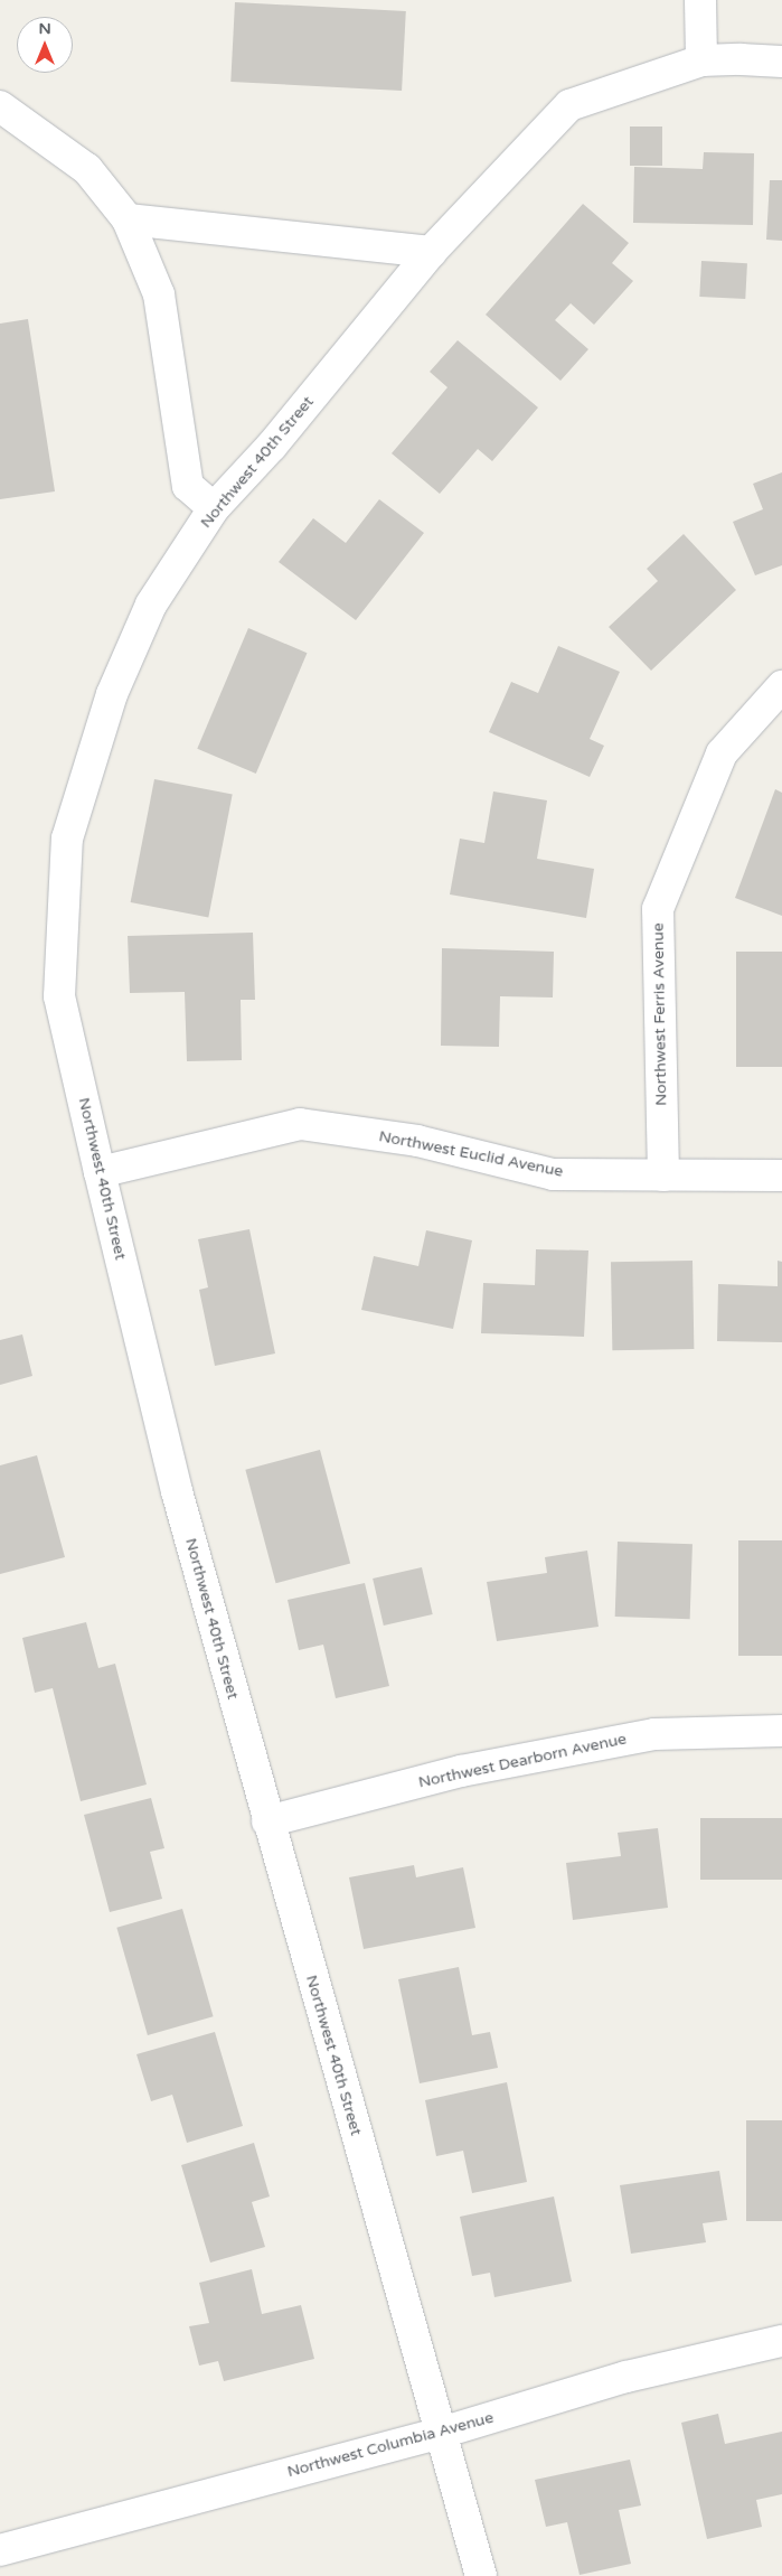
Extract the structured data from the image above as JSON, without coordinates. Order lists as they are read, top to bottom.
{
  "streets": {
    "street": [
      "Northwest 40th Street",
      "Northwest Ferris Avenue",
      "Northwest Euclid Avenue",
      "Northwest Dearborn Avenue",
      "Northwest Columbia Avenue"
    ]
  },
  "crossings": [
    ["Northwest 40th Street", "Northwest Euclid Avenue"],
    ["Northwest 40th Street", "Northwest Dearborn Avenue"],
    ["Northwest 40th Street", "Northwest Columbia Avenue"],
    ["Northwest Ferris Avenue", "Northwest Euclid Avenue"]
  ],
  "north": "top"
}
